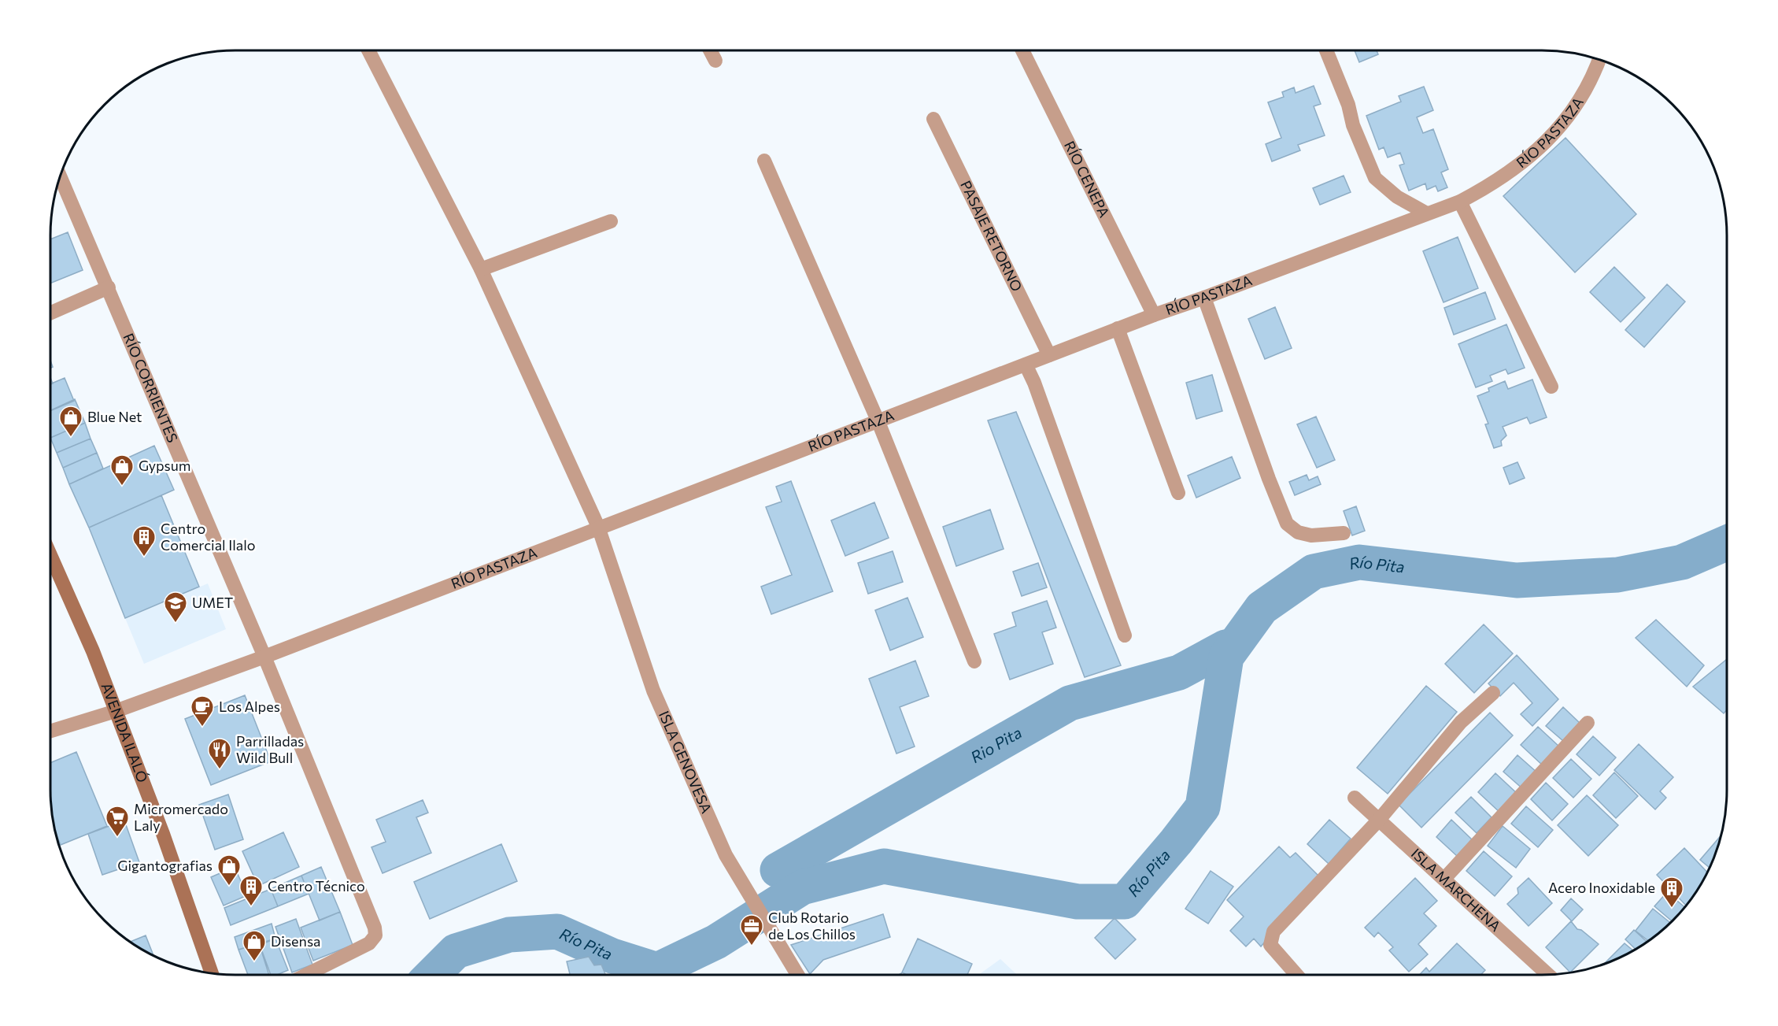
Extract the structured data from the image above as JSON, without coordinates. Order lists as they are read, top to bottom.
{
  "streets": {
    "main road": ["AVENIDA ILALÓ"],
    "street": [
      "RÍO PASTAZA",
      "RÍO CENEPA",
      "PASAJE RETORNO",
      "RÍO CORRIENTES",
      "ISLA GENOVESA",
      "ISLA MARCHENA"
    ]
  },
  "crossings": [
    ["RÍO PASTAZA", "RÍO CENEPA"],
    ["RÍO PASTAZA", "PASAJE RETORNO"],
    ["RÍO PASTAZA", "RÍO CORRIENTES"],
    ["RÍO PASTAZA", "AVENIDA ILALÓ"],
    ["RÍO PASTAZA", "ISLA GENOVESA"]
  ],
  "water": ["Río Pita", "Rio Pita"],
  "places": {
    "shop": [
      "Blue Net",
      "Gypsum",
      "Gigantografias",
      "Disensa"
    ],
    "building": ["Centro Comercial Ilalo", "Centro Técnico", "Acero Inoxidable"],
    "school or university": ["UMET"],
    "cafe": ["Los Alpes"],
    "restaurant": ["Parrilladas Wild Bull"],
    "supermarket": ["Micromercado Laly"],
    "office": ["Club Rotario de Los Chillos"]
  }
}
